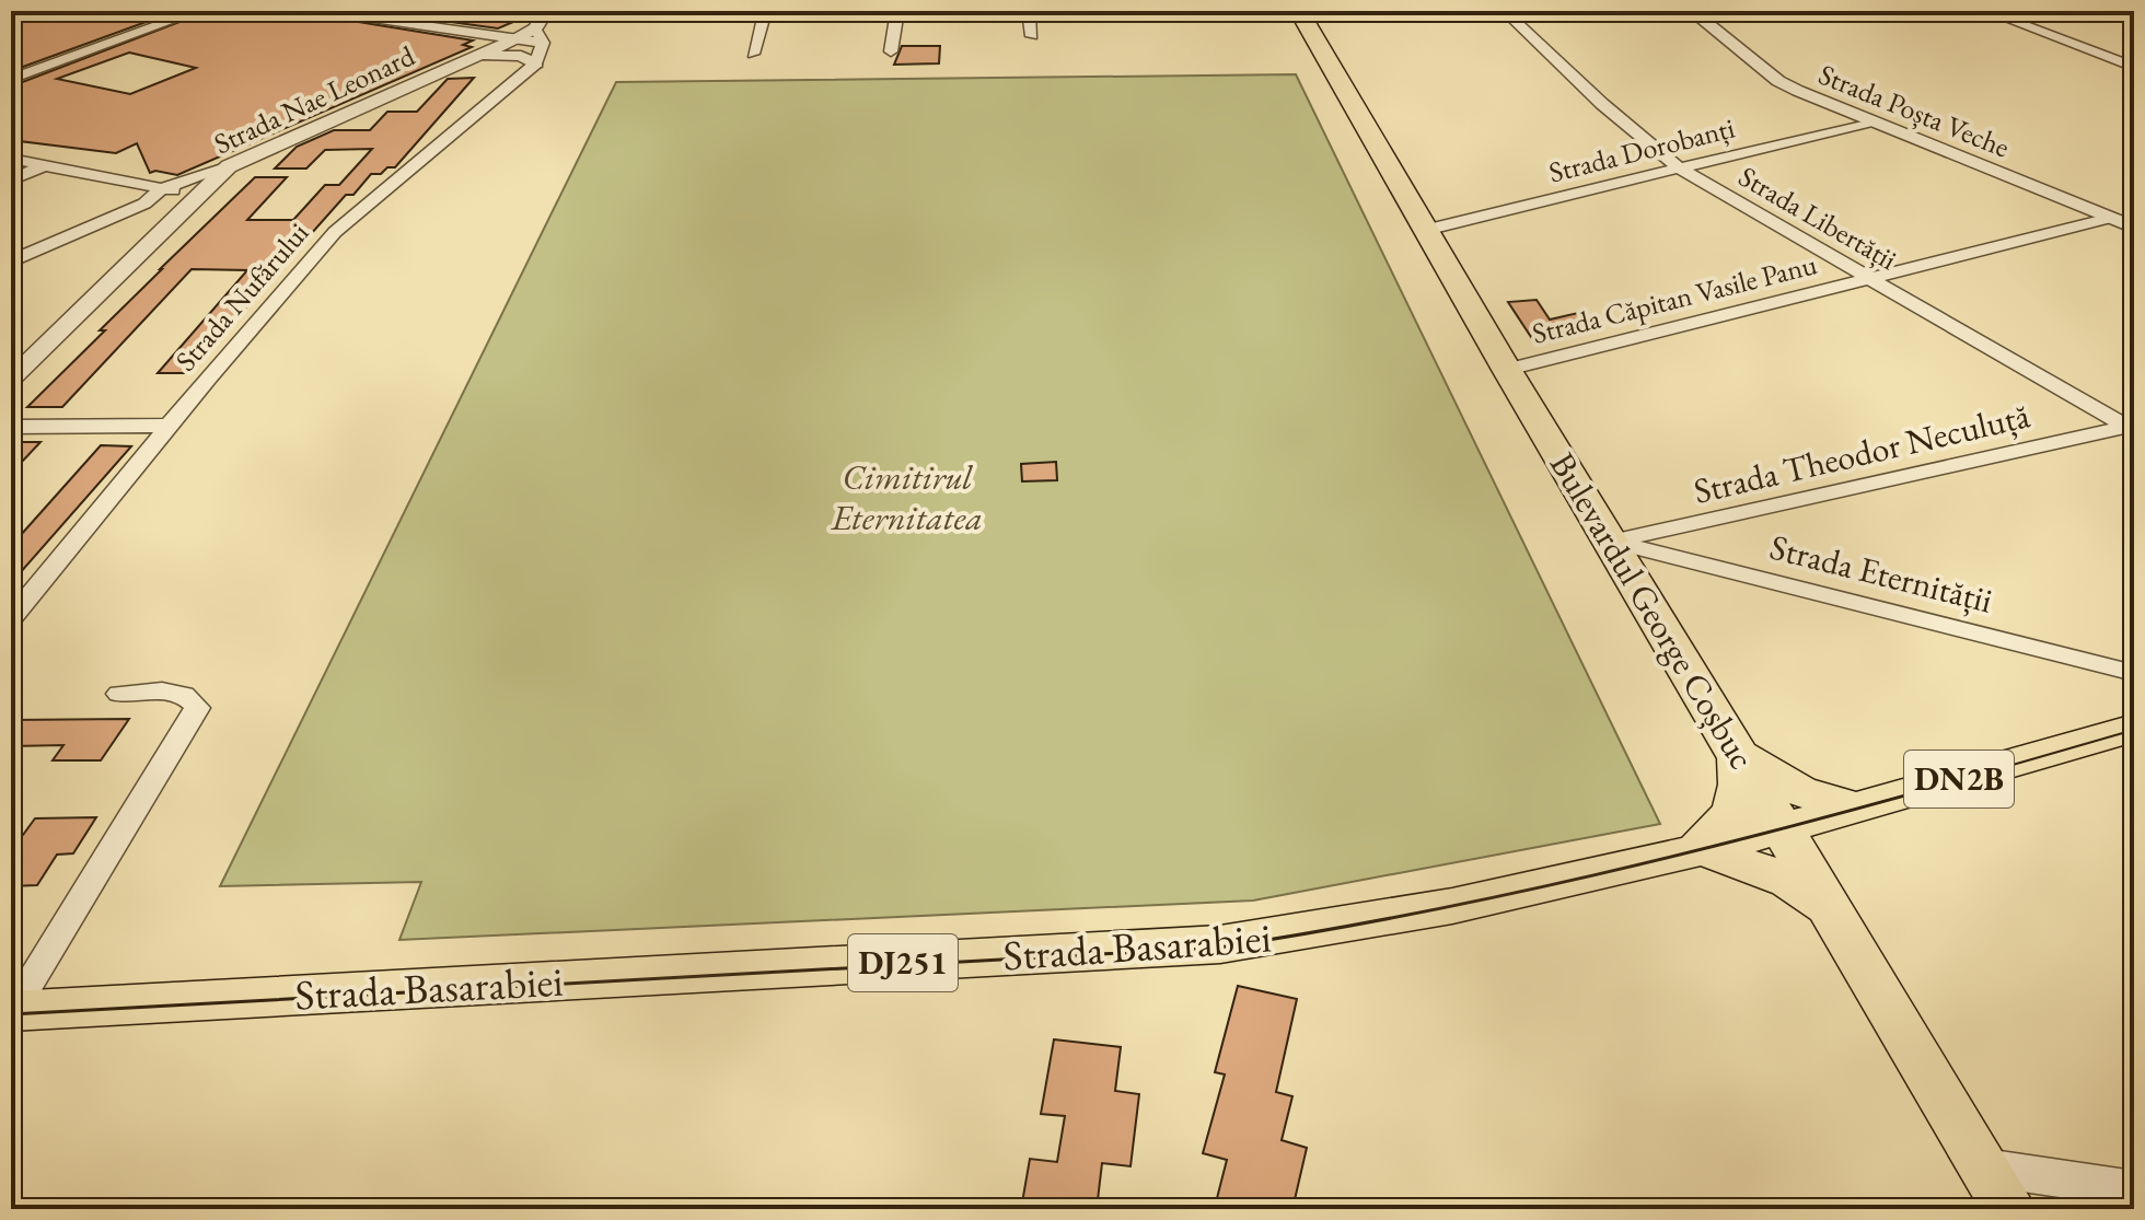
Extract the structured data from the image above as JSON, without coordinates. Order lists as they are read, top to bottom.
{
  "streets": {
    "main road": [
      "Bulevardul George Coșbuc",
      "DN2B",
      "Strada Basarabiei",
      "DJ251"
    ],
    "street": [
      "Strada Nae Leonard",
      "Strada Poșta Veche",
      "Strada Dorobanți",
      "Strada Libertății",
      "Strada Nufărului",
      "Strada Căpitan Vasile Panu",
      "Strada Theodor Neculuță",
      "Strada Eternității"
    ]
  },
  "crossings": [
    ["Strada Poșta Veche", "Strada Dorobanți"],
    ["Strada Poșta Veche", "Strada Căpitan Vasile Panu"],
    ["Strada Dorobanți", "Strada Libertății"],
    ["Strada Dorobanți", "Bulevardul George Coșbuc"],
    ["Strada Libertății", "Strada Căpitan Vasile Panu"],
    ["Strada Libertății", "Strada Theodor Neculuță"],
    ["Strada Căpitan Vasile Panu", "Bulevardul George Coșbuc"],
    ["Strada Theodor Neculuță", "Strada Eternității"],
    ["Strada Theodor Neculuță", "Bulevardul George Coșbuc"],
    ["Strada Eternității", "Bulevardul George Coșbuc"],
    ["Bulevardul George Coșbuc", "Strada Basarabiei"]
  ],
  "parks": ["Cimitirul Eternitatea"]
}
